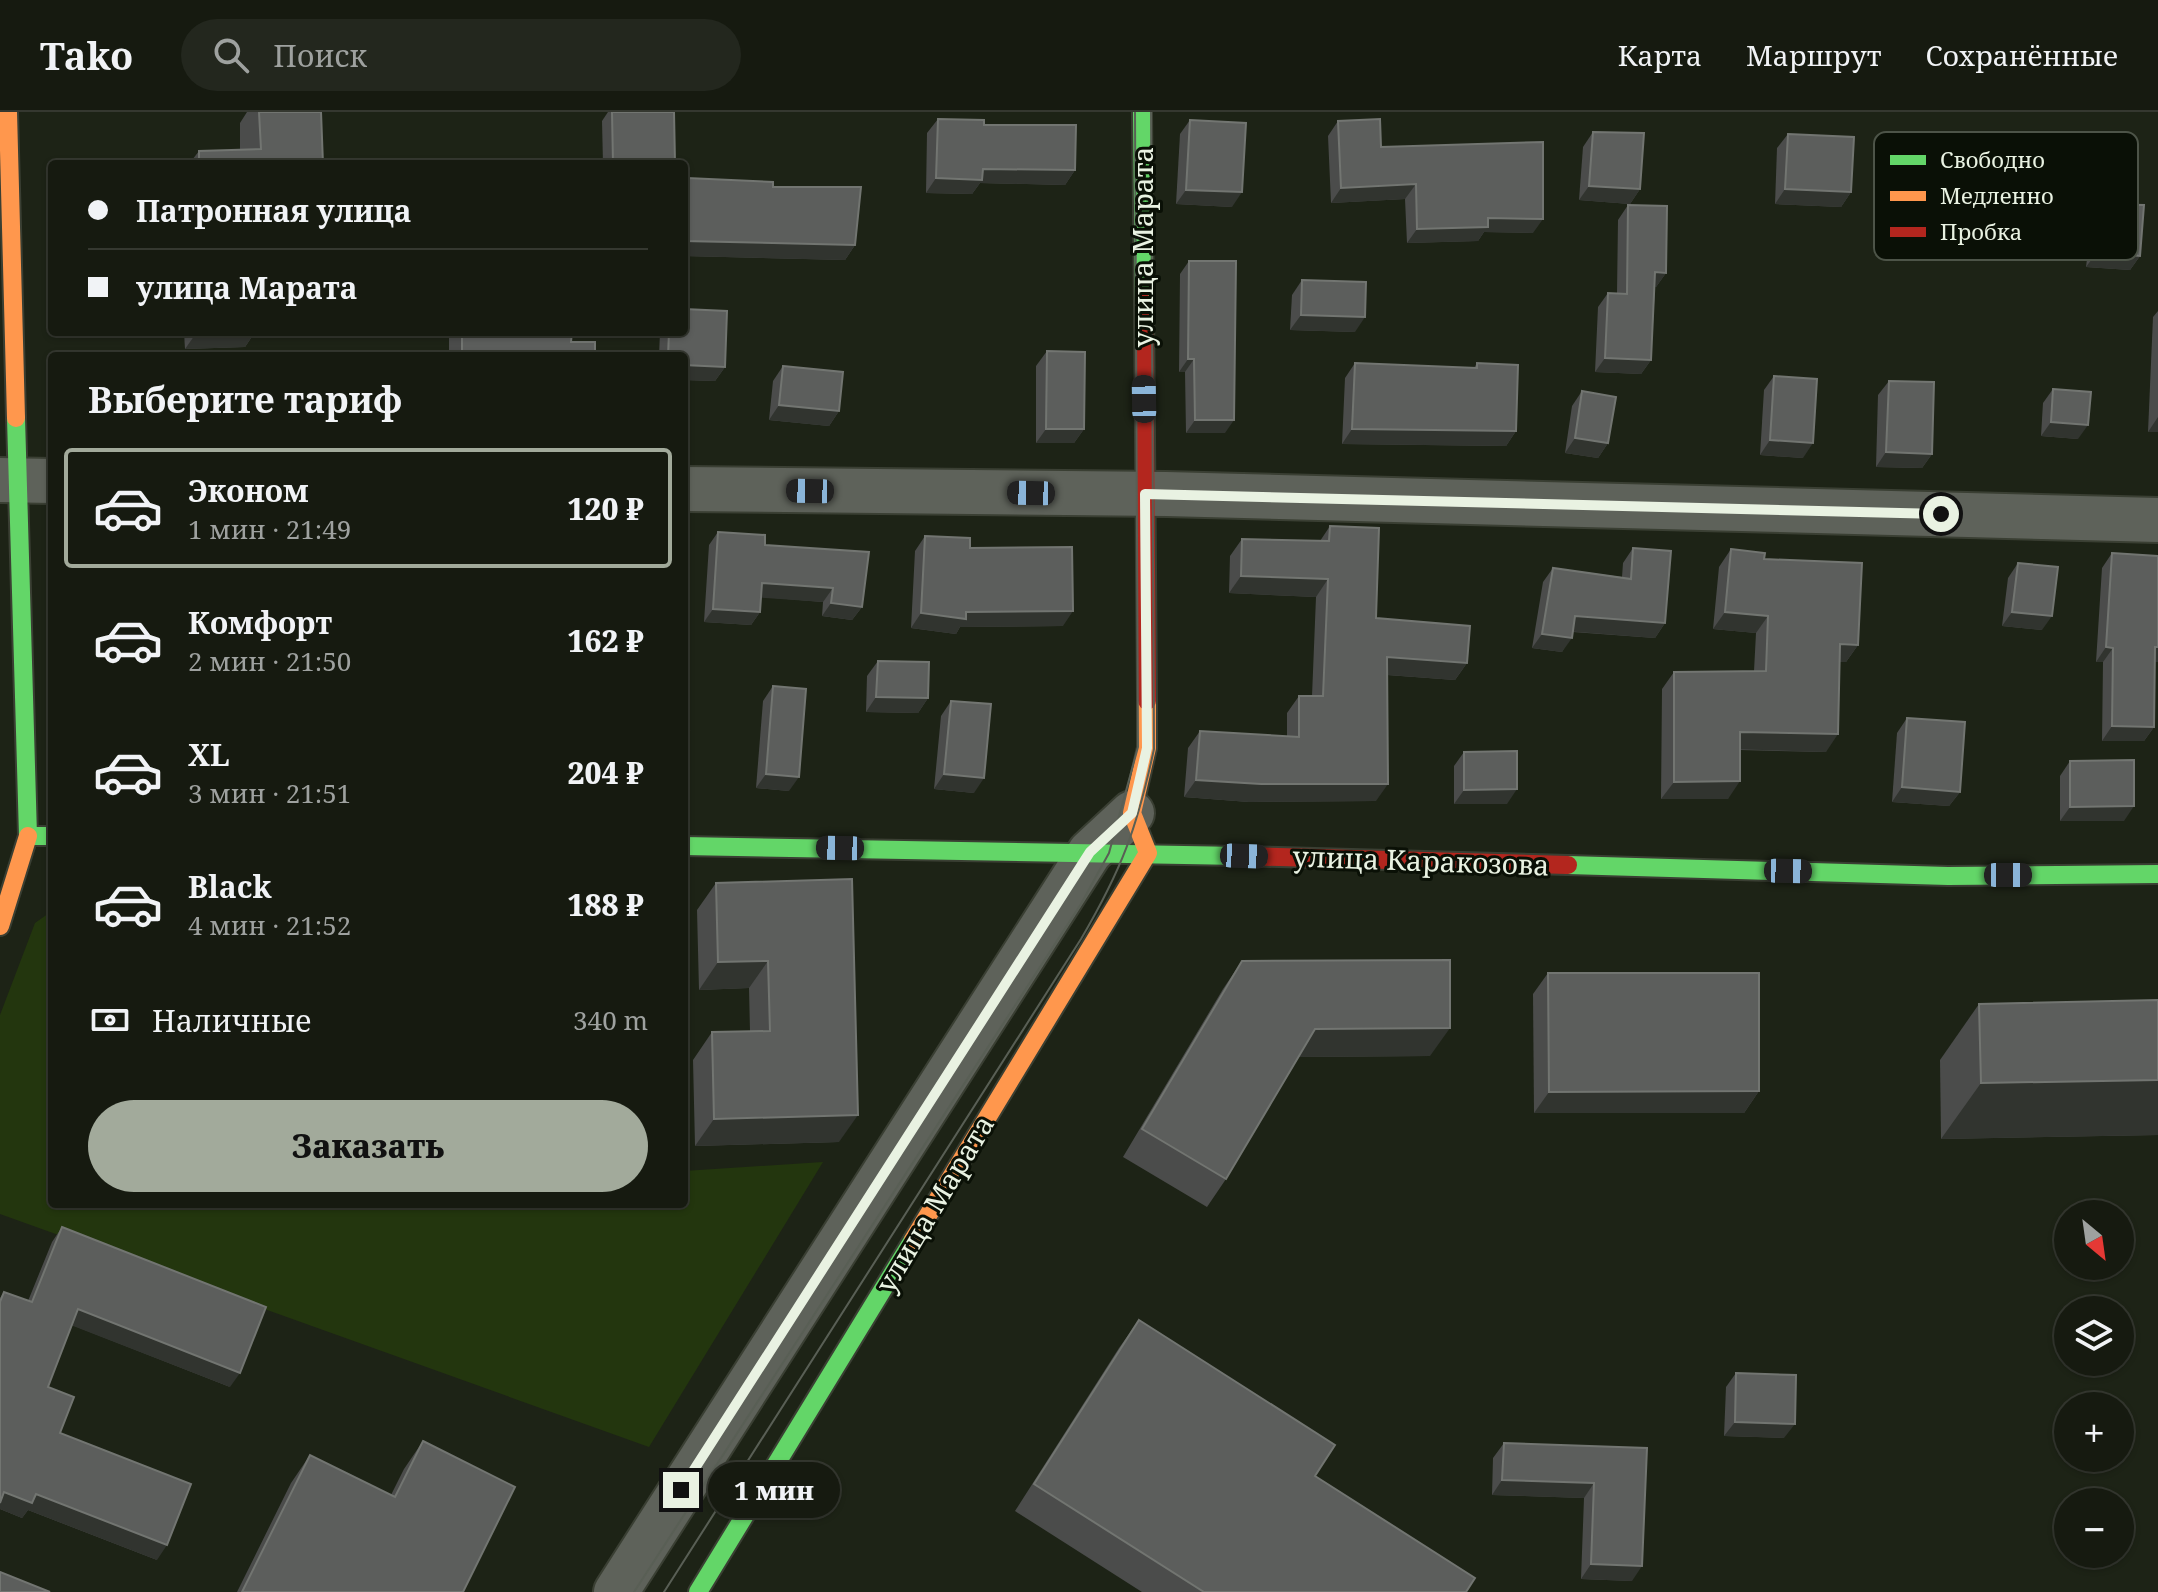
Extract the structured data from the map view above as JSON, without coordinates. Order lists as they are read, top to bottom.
{
  "streets": {
    "main road": ["улица Марата", "улица Каракозова"]
  },
  "crossings": [
    ["улица Марата", "улица Каракозова"]
  ],
  "legend": ["Свободно", "Медленно", "Пробка"],
  "north": "bottom right",
  "page": {
    "header": "Tako",
    "search": "Поиск",
    "nav": ["Карта", "Маршрут", "Сохранённые"],
    "banner": ["Патронная улица", "улица Марата"],
    "heading": "Выберите тариф",
    "list": [
      {
        "name": "Эконом",
        "note": "1 мин · 21:49",
        "value": "120 ₽"
      },
      {
        "name": "Комфорт",
        "note": "2 мин · 21:50",
        "value": "162 ₽"
      },
      {
        "name": "XL",
        "note": "3 мин · 21:51",
        "value": "204 ₽"
      },
      {
        "name": "Black",
        "note": "4 мин · 21:52",
        "value": "188 ₽"
      }
    ],
    "pay": ["Наличные", "340 m"],
    "buttons": "Заказать",
    "map_buttons": ["+", "−"],
    "bubble": "1 мин"
  }
}
